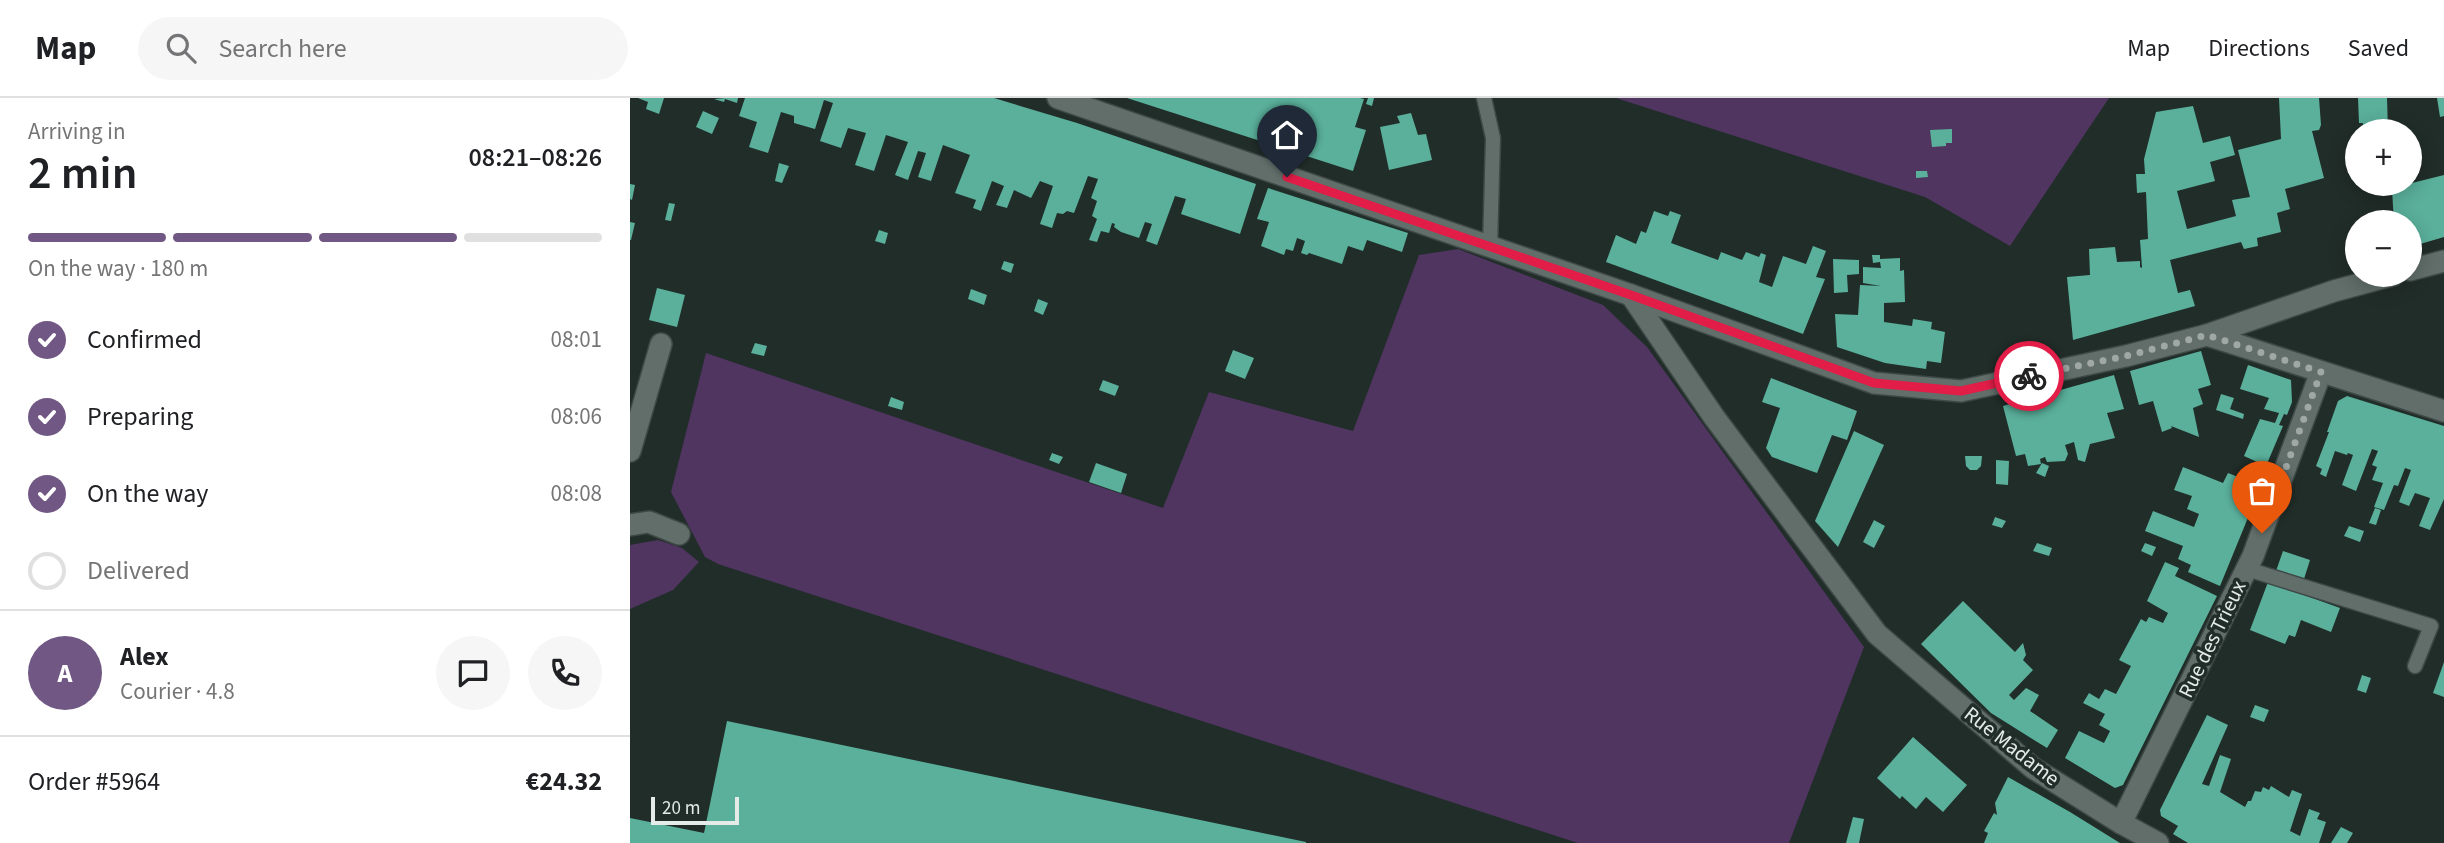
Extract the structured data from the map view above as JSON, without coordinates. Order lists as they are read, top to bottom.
{
  "streets": {
    "street": ["Rue des Trieux", "Rue Madame"]
  },
  "crossings": [
    ["Rue des Trieux", "Rue Madame"]
  ],
  "scale_bar": "20 m",
  "page": {
    "header": "Map",
    "search": "Search here",
    "nav": ["Map", "Directions", "Saved"],
    "heading": ["2 min", "Arriving in", "08:21–08:26"],
    "panel": [
      "Alex",
      "Courier · 4.8",
      "Order #5964",
      "€24.32"
    ],
    "map_buttons": ["+", "−"],
    "bar": "On the way · 180 m",
    "list": [
      ["Confirmed", "08:01"],
      ["Preparing", "08:06"],
      ["On the way", "08:08"],
      "Delivered"
    ],
    "round": "A",
    "scale": "20 m"
  }
}
